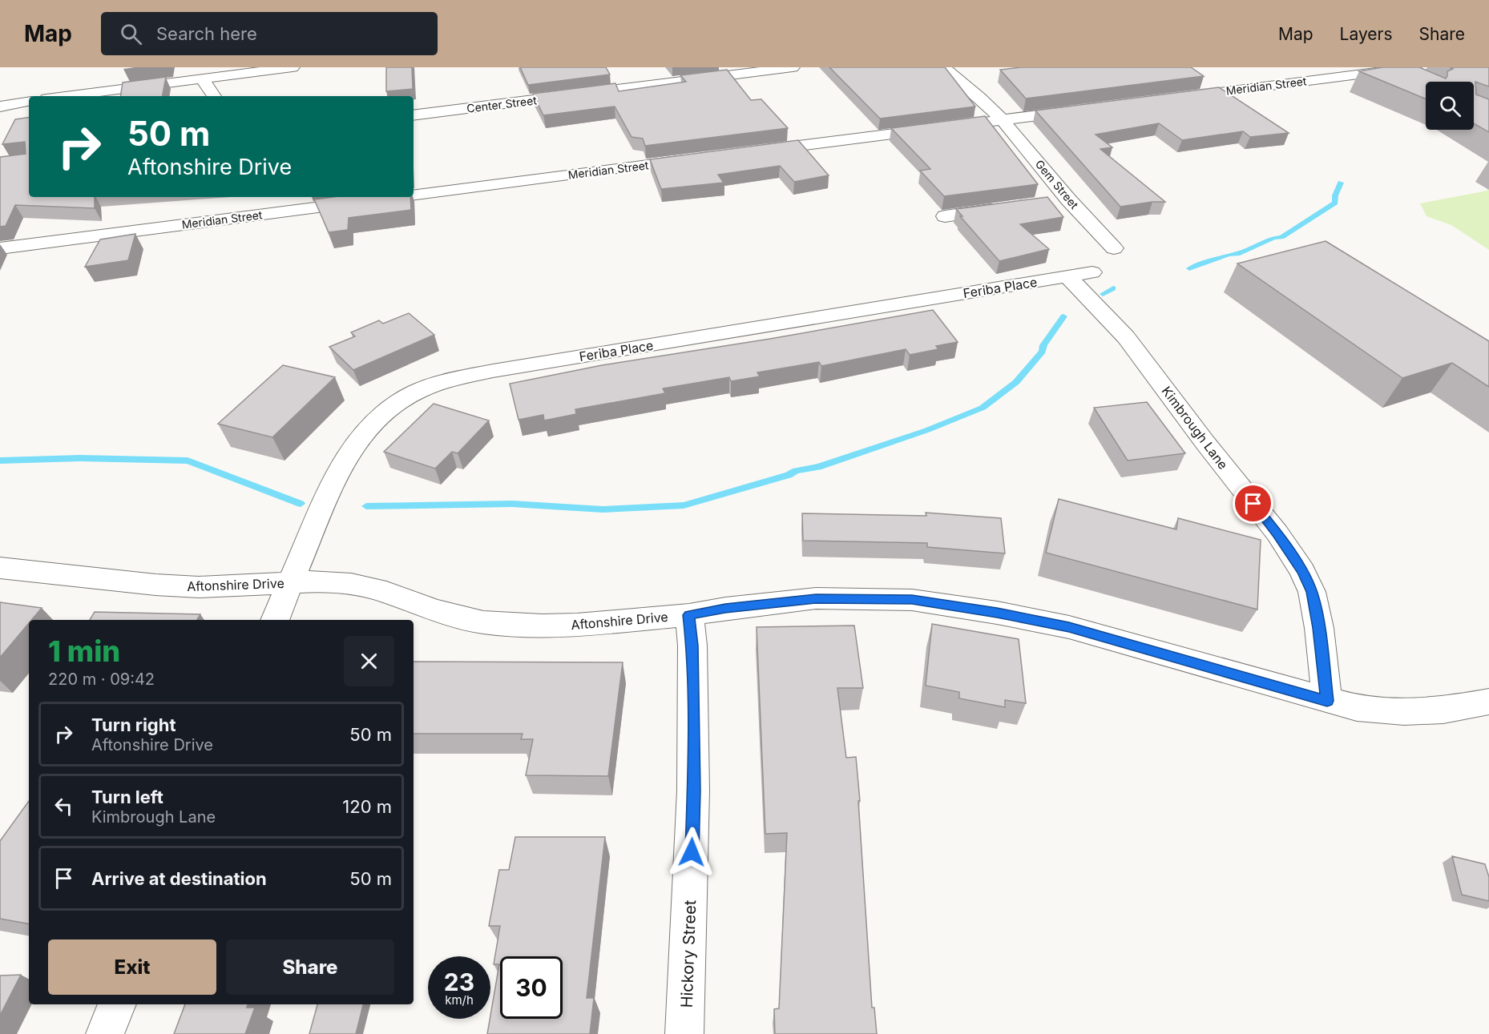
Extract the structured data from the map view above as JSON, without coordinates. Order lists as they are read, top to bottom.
{
  "streets": {
    "street": [
      "Meridian Street",
      "Center Street",
      "Gem Street",
      "Feriba Place",
      "Kimbrough Lane",
      "Aftonshire Drive",
      "Hickory Street"
    ]
  },
  "crossings": [
    ["Feriba Place", "Kimbrough Lane"],
    ["Feriba Place", "Aftonshire Drive"],
    ["Kimbrough Lane", "Aftonshire Drive"],
    ["Aftonshire Drive", "Hickory Street"]
  ],
  "page": {
    "header": "Map",
    "search": "Search here",
    "nav": ["Map", "Layers", "Share"],
    "turn": ["50 m", "Aftonshire Drive"],
    "heading": ["1 min", "220 m · 09:42"],
    "list": [
      {
        "name": "Turn right",
        "note": "Aftonshire Drive",
        "value": "50 m"
      },
      {
        "name": "Turn left",
        "note": "Kimbrough Lane",
        "value": "120 m"
      },
      {
        "name": "Arrive at destination",
        "value": "50 m"
      }
    ],
    "buttons": ["Exit", "Share"],
    "speed": "23 km/h",
    "limit": "30"
  }
}
